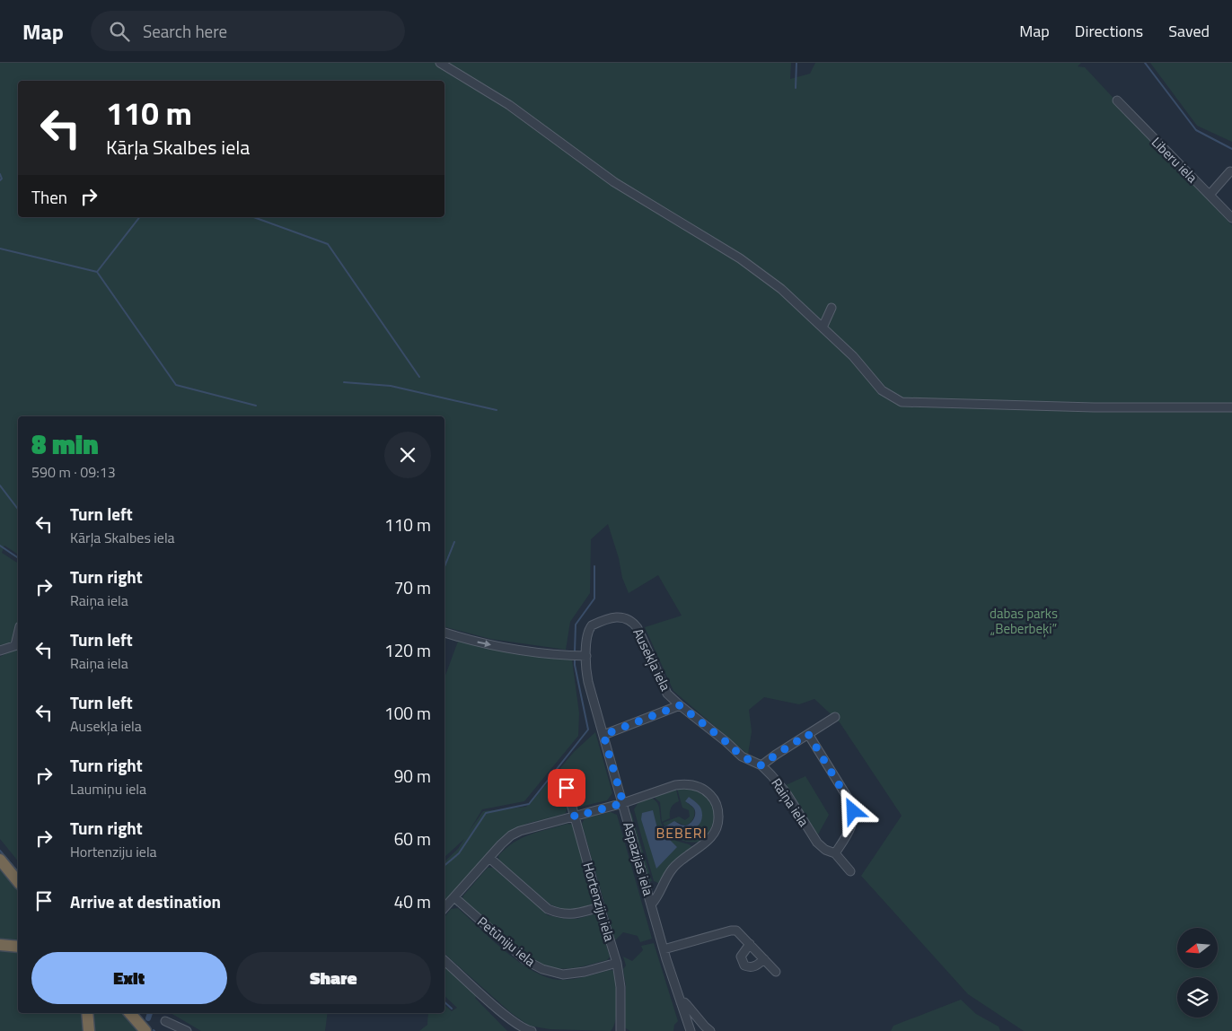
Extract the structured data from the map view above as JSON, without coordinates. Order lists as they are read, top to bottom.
{
  "streets": {
    "street": [
      "Liberu iela",
      "Ausekļa iela",
      "Raiņa iela",
      "Aspazijas iela",
      "Hortenziju iela",
      "Petūniju iela"
    ]
  },
  "crossings": [
    ["Ausekļa iela", "Raiņa iela"],
    ["Ausekļa iela", "Aspazijas iela"],
    ["Hortenziju iela", "Petūniju iela"]
  ],
  "districts": ["BEBERI"],
  "parks": ["dabas parks „Beberbeķi”"],
  "north": "left",
  "page": {
    "header": "Map",
    "search": "Search here",
    "nav": ["Map", "Directions", "Saved"],
    "turn": ["110 m", "Kārļa Skalbes iela"],
    "then": "Then",
    "heading": ["8 min", "590 m · 09:13"],
    "list": [
      {
        "name": "Turn left",
        "note": "Kārļa Skalbes iela",
        "value": "110 m"
      },
      {
        "name": "Turn right",
        "note": "Raiņa iela",
        "value": "70 m"
      },
      {
        "name": "Turn left",
        "note": "Raiņa iela",
        "value": "120 m"
      },
      {
        "name": "Turn left",
        "note": "Ausekļa iela",
        "value": "100 m"
      },
      {
        "name": "Turn right",
        "note": "Laumiņu iela",
        "value": "90 m"
      },
      {
        "name": "Turn right",
        "note": "Hortenziju iela",
        "value": "60 m"
      },
      {
        "name": "Arrive at destination",
        "value": "40 m"
      }
    ],
    "buttons": ["Exit", "Share"]
  }
}
